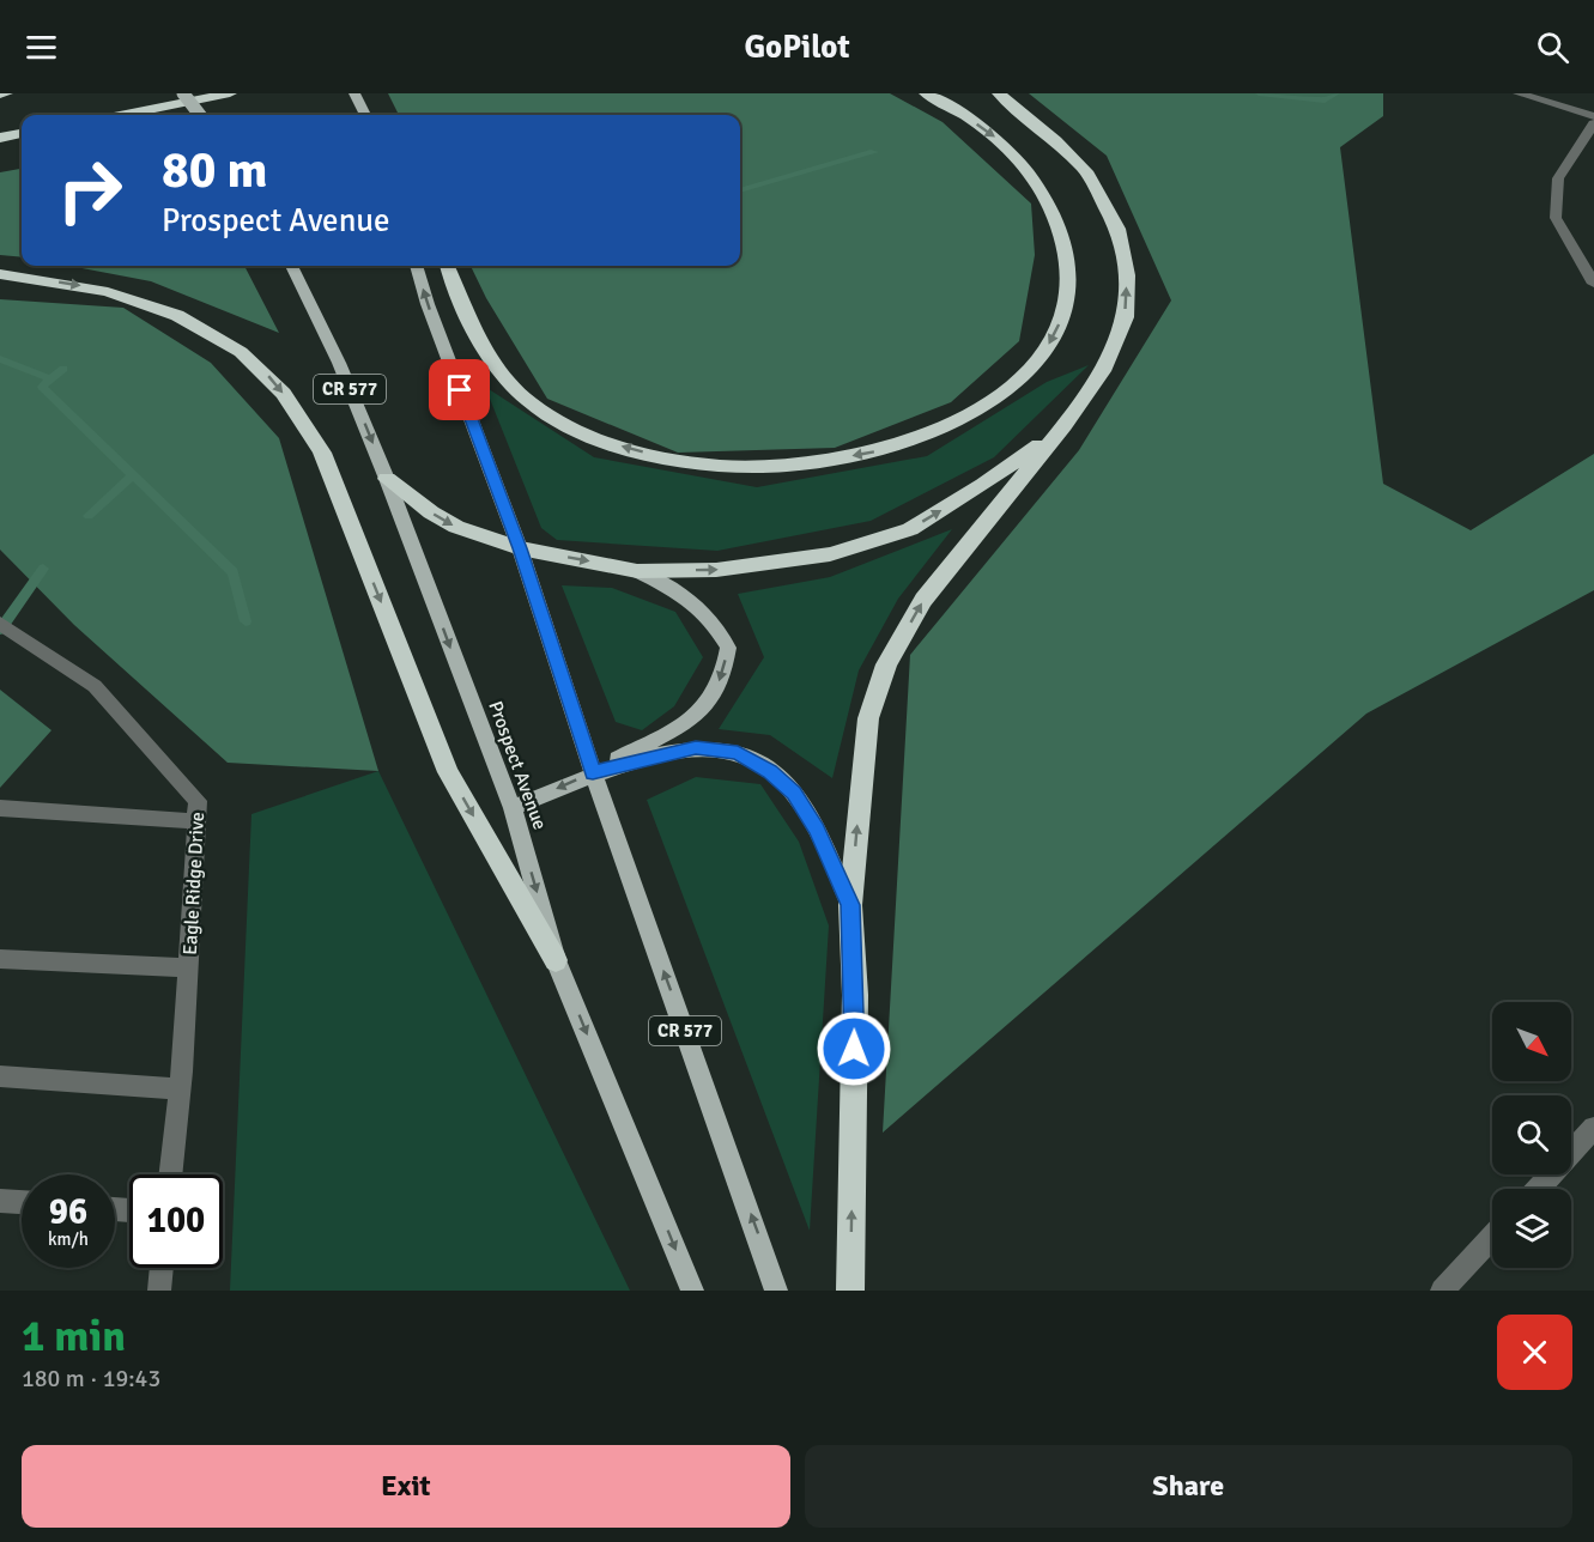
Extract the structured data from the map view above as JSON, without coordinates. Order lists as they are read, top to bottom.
{
  "streets": {
    "main road": ["CR 577", "Prospect Avenue"],
    "street": ["Eagle Ridge Drive"]
  },
  "north": "bottom right",
  "page": {
    "header": "GoPilot",
    "turn": ["80 m", "Prospect Avenue"],
    "speed": "96 km/h",
    "limit": "100",
    "heading": ["1 min", "180 m · 19:43"],
    "buttons": ["Exit", "Share"]
  }
}
